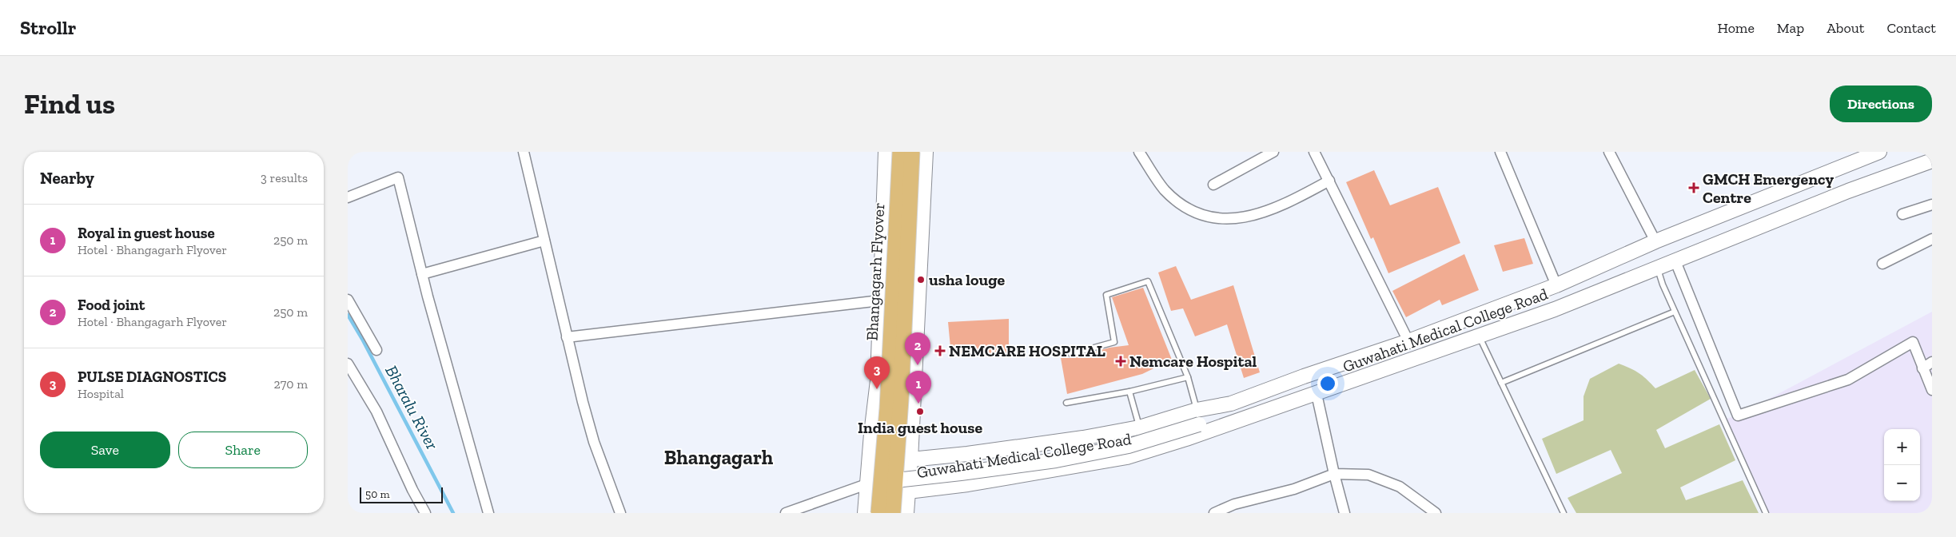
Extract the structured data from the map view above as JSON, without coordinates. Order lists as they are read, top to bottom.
{
  "streets": {
    "main road": ["Bhangagarh Flyover", "Guwahati Medical College Road"]
  },
  "districts": ["Bhangagarh"],
  "water": ["Bharalu River"],
  "places": {
    "health": ["GMCH Emergency Centre", "NEMCARE HOSPITAL", "Nemcare Hospital"],
    "other": ["usha louge", "India guest house"]
  },
  "scale_bar": "50 m",
  "page": {
    "header": "Strollr",
    "nav": [
      "Home",
      "Map",
      "About",
      "Contact"
    ],
    "buttons": [
      "Directions",
      ["Save", "Share"]
    ],
    "title": "Find us",
    "heading": ["Nearby", "3 results"],
    "list": [
      {
        "mark": "1",
        "name": "Royal in guest house",
        "note": "Hotel · Bhangagarh Flyover",
        "value": "250 m"
      },
      {
        "mark": "2",
        "name": "Food joint",
        "note": "Hotel · Bhangagarh Flyover",
        "value": "250 m"
      },
      {
        "mark": "3",
        "name": "PULSE DIAGNOSTICS",
        "note": "Hospital",
        "value": "270 m"
      }
    ],
    "pins": ["2", "3", "1"],
    "map_buttons": ["+", "−"],
    "scale": "50 m"
  }
}
